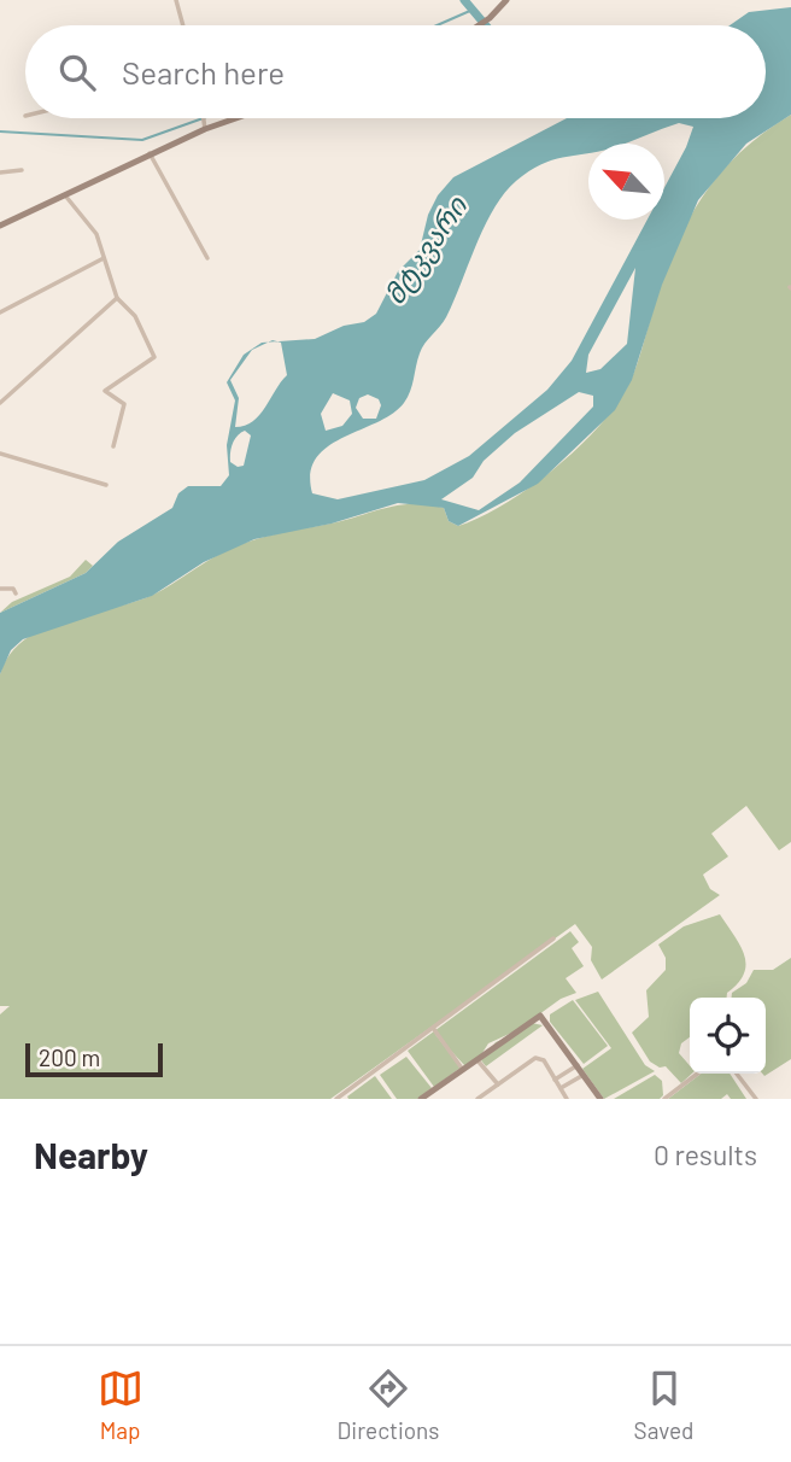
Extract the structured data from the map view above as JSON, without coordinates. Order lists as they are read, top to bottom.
{
  "water": ["მტკვარი"],
  "scale_bar": "200 m",
  "north": "top left",
  "page": {
    "search": "Search here",
    "scale": "200 m",
    "heading": ["Nearby", "0 results"],
    "nav": ["Map", "Directions", "Saved"]
  }
}
